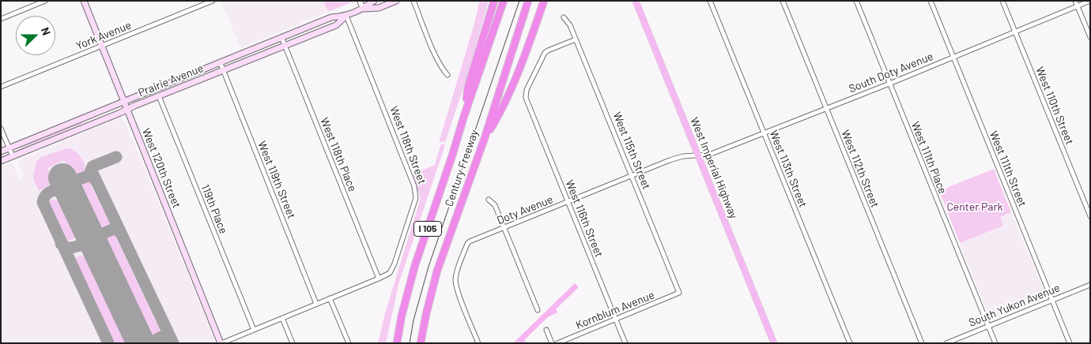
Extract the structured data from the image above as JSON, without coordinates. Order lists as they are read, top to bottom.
{
  "streets": {
    "highway": ["Century Freeway", "I 105"],
    "main road": ["Prairie Avenue", "West 120th Street", "West Imperial Highway"],
    "street": [
      "York Avenue",
      "South Doty Avenue",
      "West 110th Street",
      "West 118th Street",
      "West 115th Street",
      "West 118th Place",
      "West 111th Place",
      "West 113th Street",
      "West 112th Street",
      "West 111th Street",
      "West 119th Street",
      "119th Place",
      "Doty Avenue",
      "West 116th Street",
      "South Yukon Avenue",
      "Kornblum Avenue"
    ]
  },
  "crossings": [
    ["York Avenue", "West 120th Street"],
    ["South Doty Avenue", "West 110th Street"],
    ["South Doty Avenue", "West 111th Place"],
    ["South Doty Avenue", "West Imperial Highway"],
    ["South Doty Avenue", "West 113th Street"],
    ["South Doty Avenue", "West 112th Street"],
    ["South Doty Avenue", "West 111th Street"],
    ["South Doty Avenue", "Doty Avenue"],
    ["Prairie Avenue", "West 118th Street"],
    ["Prairie Avenue", "West 118th Place"],
    ["Prairie Avenue", "West 120th Street"],
    ["Prairie Avenue", "West 119th Street"],
    ["Prairie Avenue", "119th Place"],
    ["West 118th Street", "West 118th Place"],
    ["West 115th Street", "Doty Avenue"],
    ["West 115th Street", "West 116th Street"],
    ["West 115th Street", "Kornblum Avenue"],
    ["West 111th Place", "South Yukon Avenue"],
    ["West Imperial Highway", "Doty Avenue"],
    ["West 111th Street", "South Yukon Avenue"],
    ["Doty Avenue", "West 116th Street"],
    ["West 116th Street", "Kornblum Avenue"]
  ],
  "parks": ["Center Park"],
  "north": "right"
}
